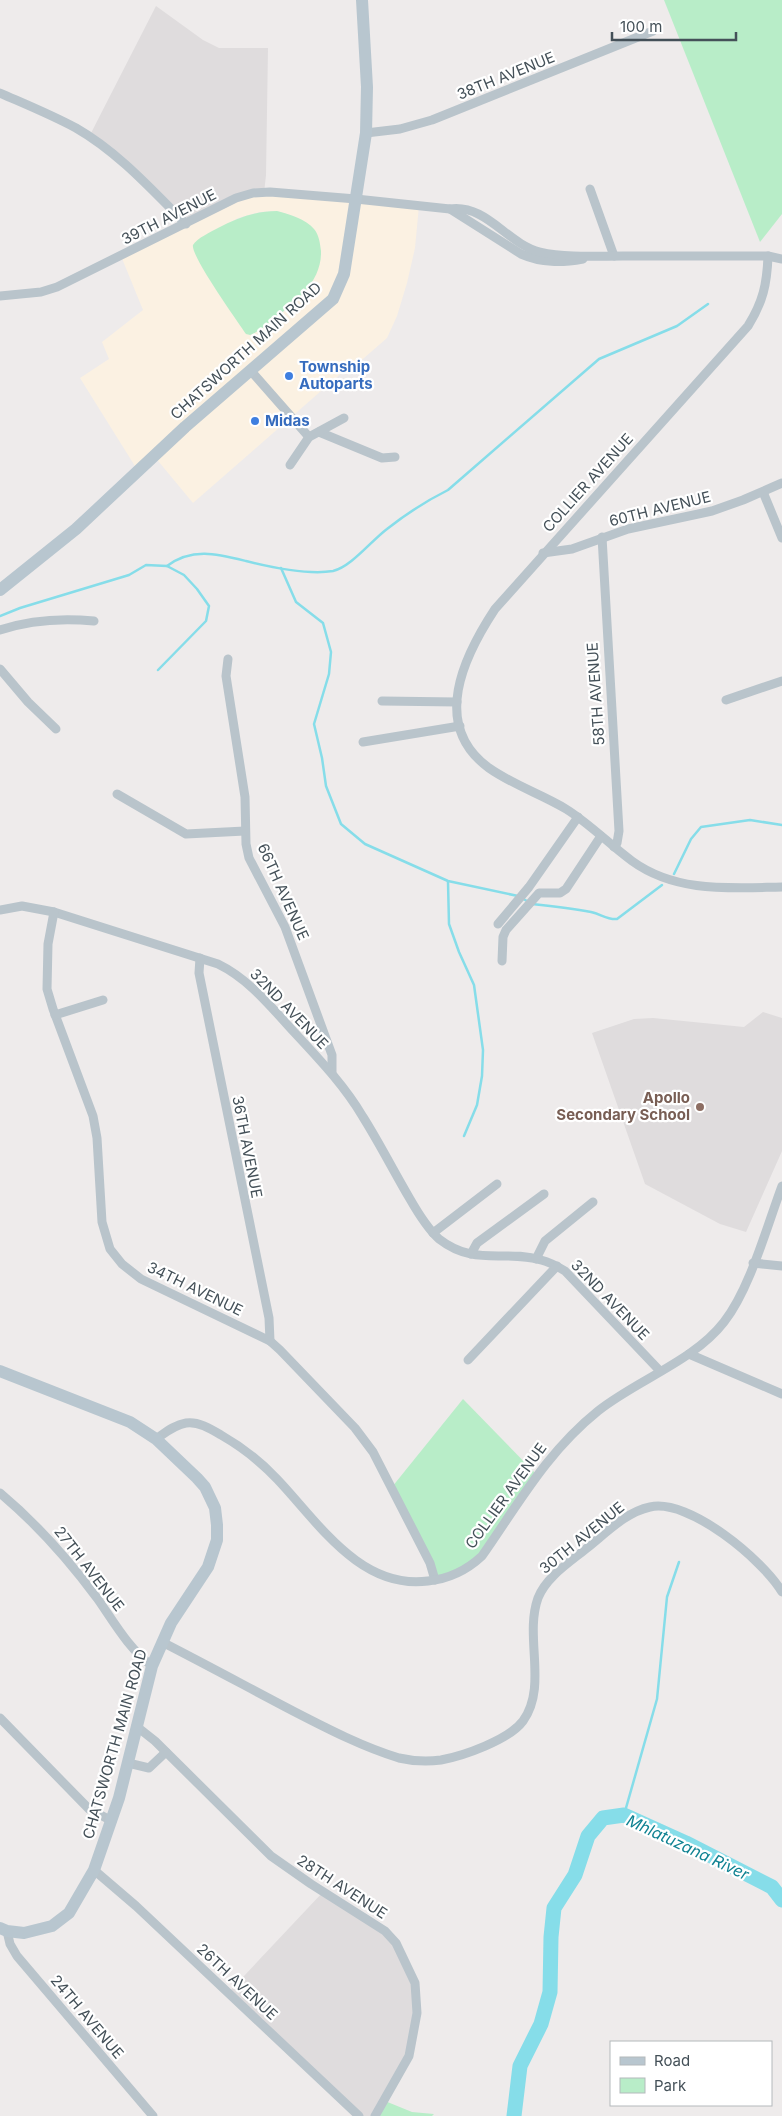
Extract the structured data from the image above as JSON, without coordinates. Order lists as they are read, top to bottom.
{
  "streets": {
    "street": [
      "38TH AVENUE",
      "39TH AVENUE",
      "CHATSWORTH MAIN ROAD",
      "COLLIER AVENUE",
      "60TH AVENUE",
      "58TH AVENUE",
      "66TH AVENUE",
      "32ND AVENUE",
      "36TH AVENUE",
      "34TH AVENUE",
      "30TH AVENUE",
      "27TH AVENUE",
      "28TH AVENUE",
      "26TH AVENUE",
      "24TH AVENUE"
    ]
  },
  "crossings": [
    ["38TH AVENUE", "CHATSWORTH MAIN ROAD"],
    ["39TH AVENUE", "CHATSWORTH MAIN ROAD"],
    ["CHATSWORTH MAIN ROAD", "COLLIER AVENUE"],
    ["CHATSWORTH MAIN ROAD", "30TH AVENUE"],
    ["CHATSWORTH MAIN ROAD", "27TH AVENUE"],
    ["CHATSWORTH MAIN ROAD", "28TH AVENUE"],
    ["CHATSWORTH MAIN ROAD", "26TH AVENUE"],
    ["CHATSWORTH MAIN ROAD", "24TH AVENUE"],
    ["COLLIER AVENUE", "60TH AVENUE"],
    ["COLLIER AVENUE", "58TH AVENUE"],
    ["COLLIER AVENUE", "32ND AVENUE"],
    ["COLLIER AVENUE", "34TH AVENUE"],
    ["60TH AVENUE", "58TH AVENUE"],
    ["66TH AVENUE", "32ND AVENUE"],
    ["32ND AVENUE", "36TH AVENUE"],
    ["32ND AVENUE", "34TH AVENUE"],
    ["36TH AVENUE", "34TH AVENUE"]
  ],
  "water": ["Mhlatuzana River"],
  "places": ["Township Autoparts", "Midas", "Apollo Secondary School"],
  "legend": ["Road", "Park"],
  "scale_bar": "100 m"
}
